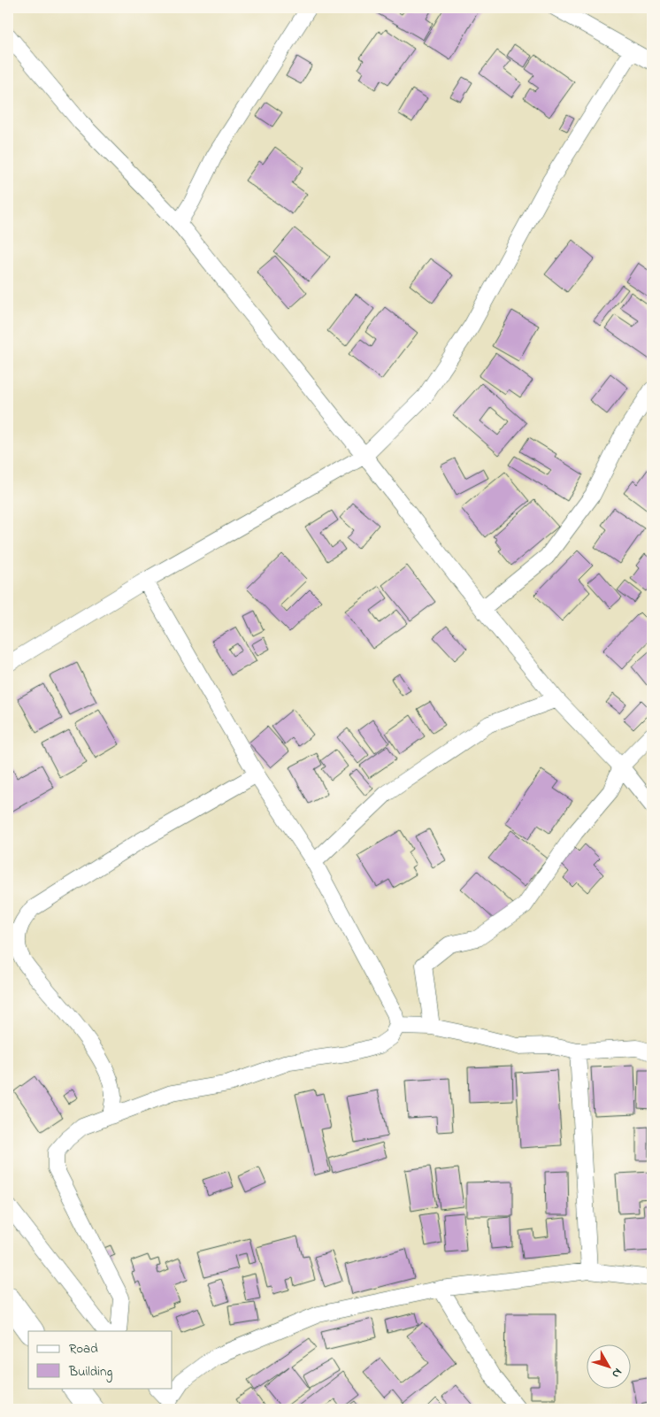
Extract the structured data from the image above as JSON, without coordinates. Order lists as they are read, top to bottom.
{
  "legend": ["Road", "Building"],
  "north": "bottom right"
}
